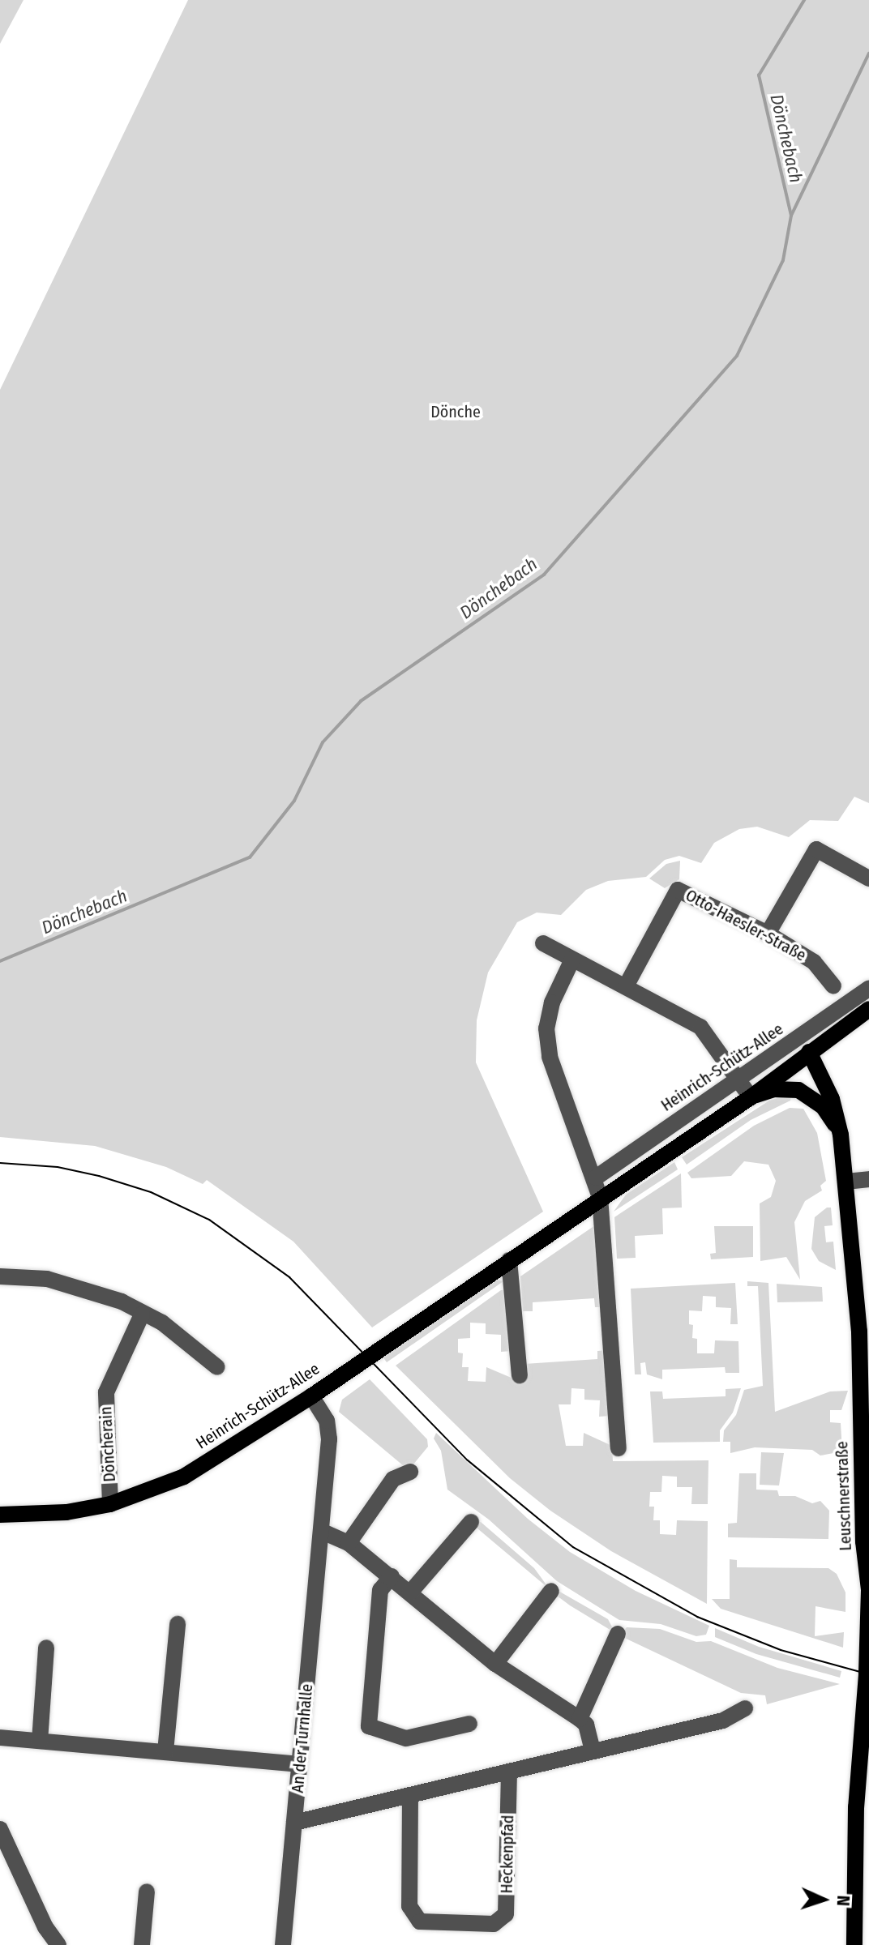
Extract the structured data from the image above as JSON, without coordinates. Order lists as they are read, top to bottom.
{
  "streets": {
    "main road": ["Heinrich-Schütz-Allee", "Leuschnerstraße"],
    "street": [
      "Otto-Haesler-Straße",
      "Döncherain",
      "An der Turnhalle",
      "Heckenpfad"
    ]
  },
  "crossings": [
    ["Heinrich-Schütz-Allee", "Döncherain"],
    ["Heinrich-Schütz-Allee", "Leuschnerstraße"],
    ["Heinrich-Schütz-Allee", "An der Turnhalle"]
  ],
  "water": ["Dönchebach"],
  "parks": ["Dönche"],
  "north": "right"
}
